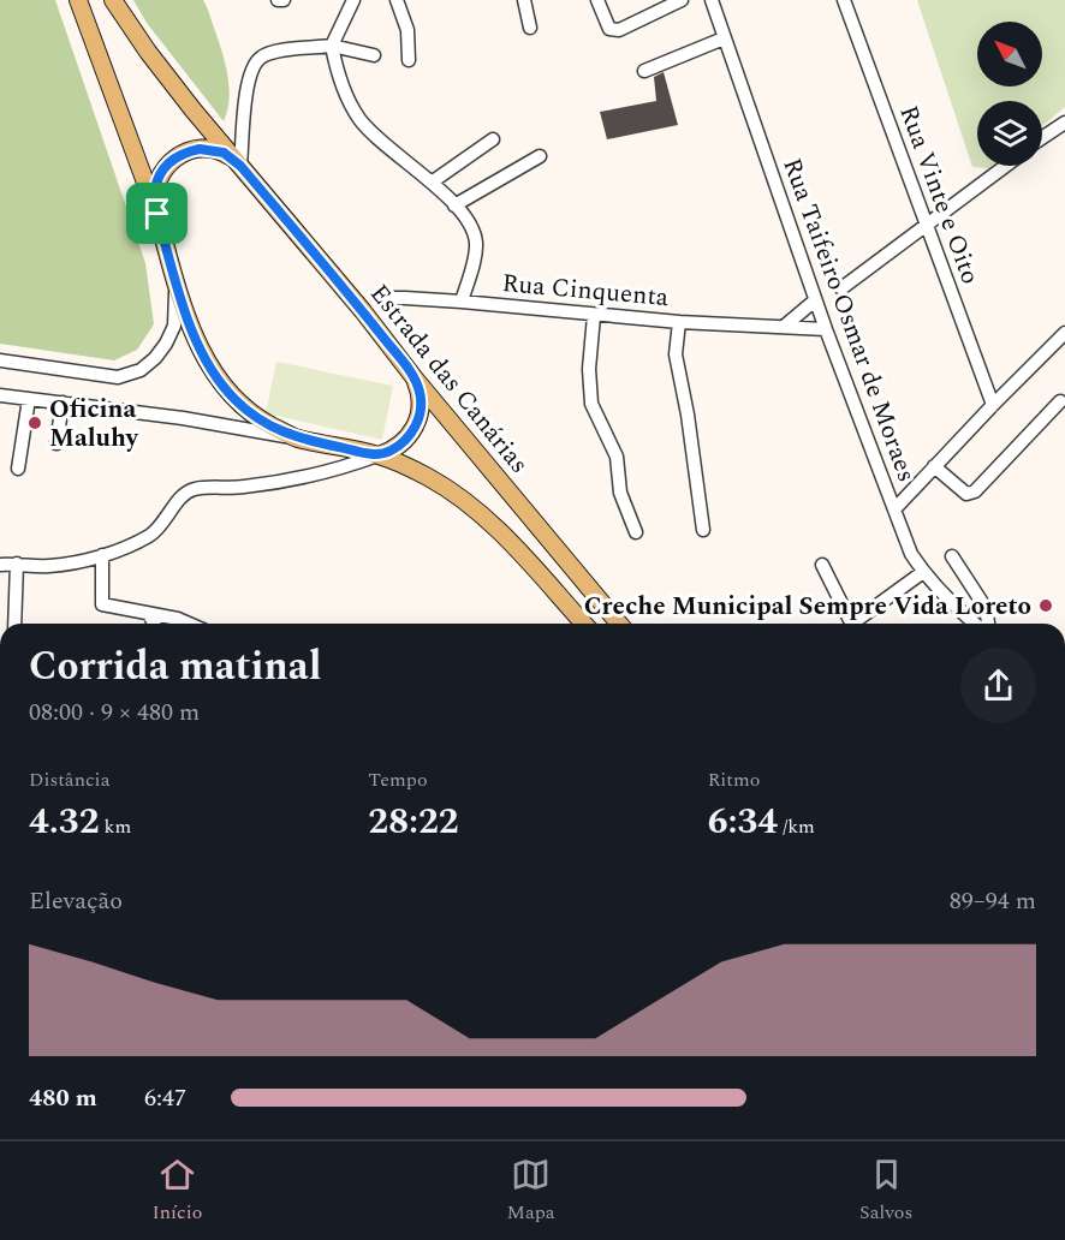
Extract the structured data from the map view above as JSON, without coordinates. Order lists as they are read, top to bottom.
{
  "streets": {
    "main road": ["Estrada das Canárias"],
    "street": ["Rua Vinte e Oito", "Rua Cinquenta", "Rua Taifeiro Osmar de Moraes"]
  },
  "crossings": [
    ["Rua Cinquenta", "Rua Taifeiro Osmar de Moraes"]
  ],
  "places": ["Oficina Maluhy", "Creche Municipal Sempre Vida Loreto"],
  "north": "top left",
  "page": {
    "heading": ["Corrida matinal", "08:00 · 9 × 480 m"],
    "stats": [
      ["Distância", "4.32 km"],
      ["Tempo", "28:22"],
      ["Ritmo", "6:34 /km"]
    ],
    "chart": ["Elevação", "89–94 m"],
    "list": [
      {
        "name": "480 m",
        "note": "6:47"
      }
    ],
    "tabs": ["Início", "Mapa", "Salvos"]
  }
}
